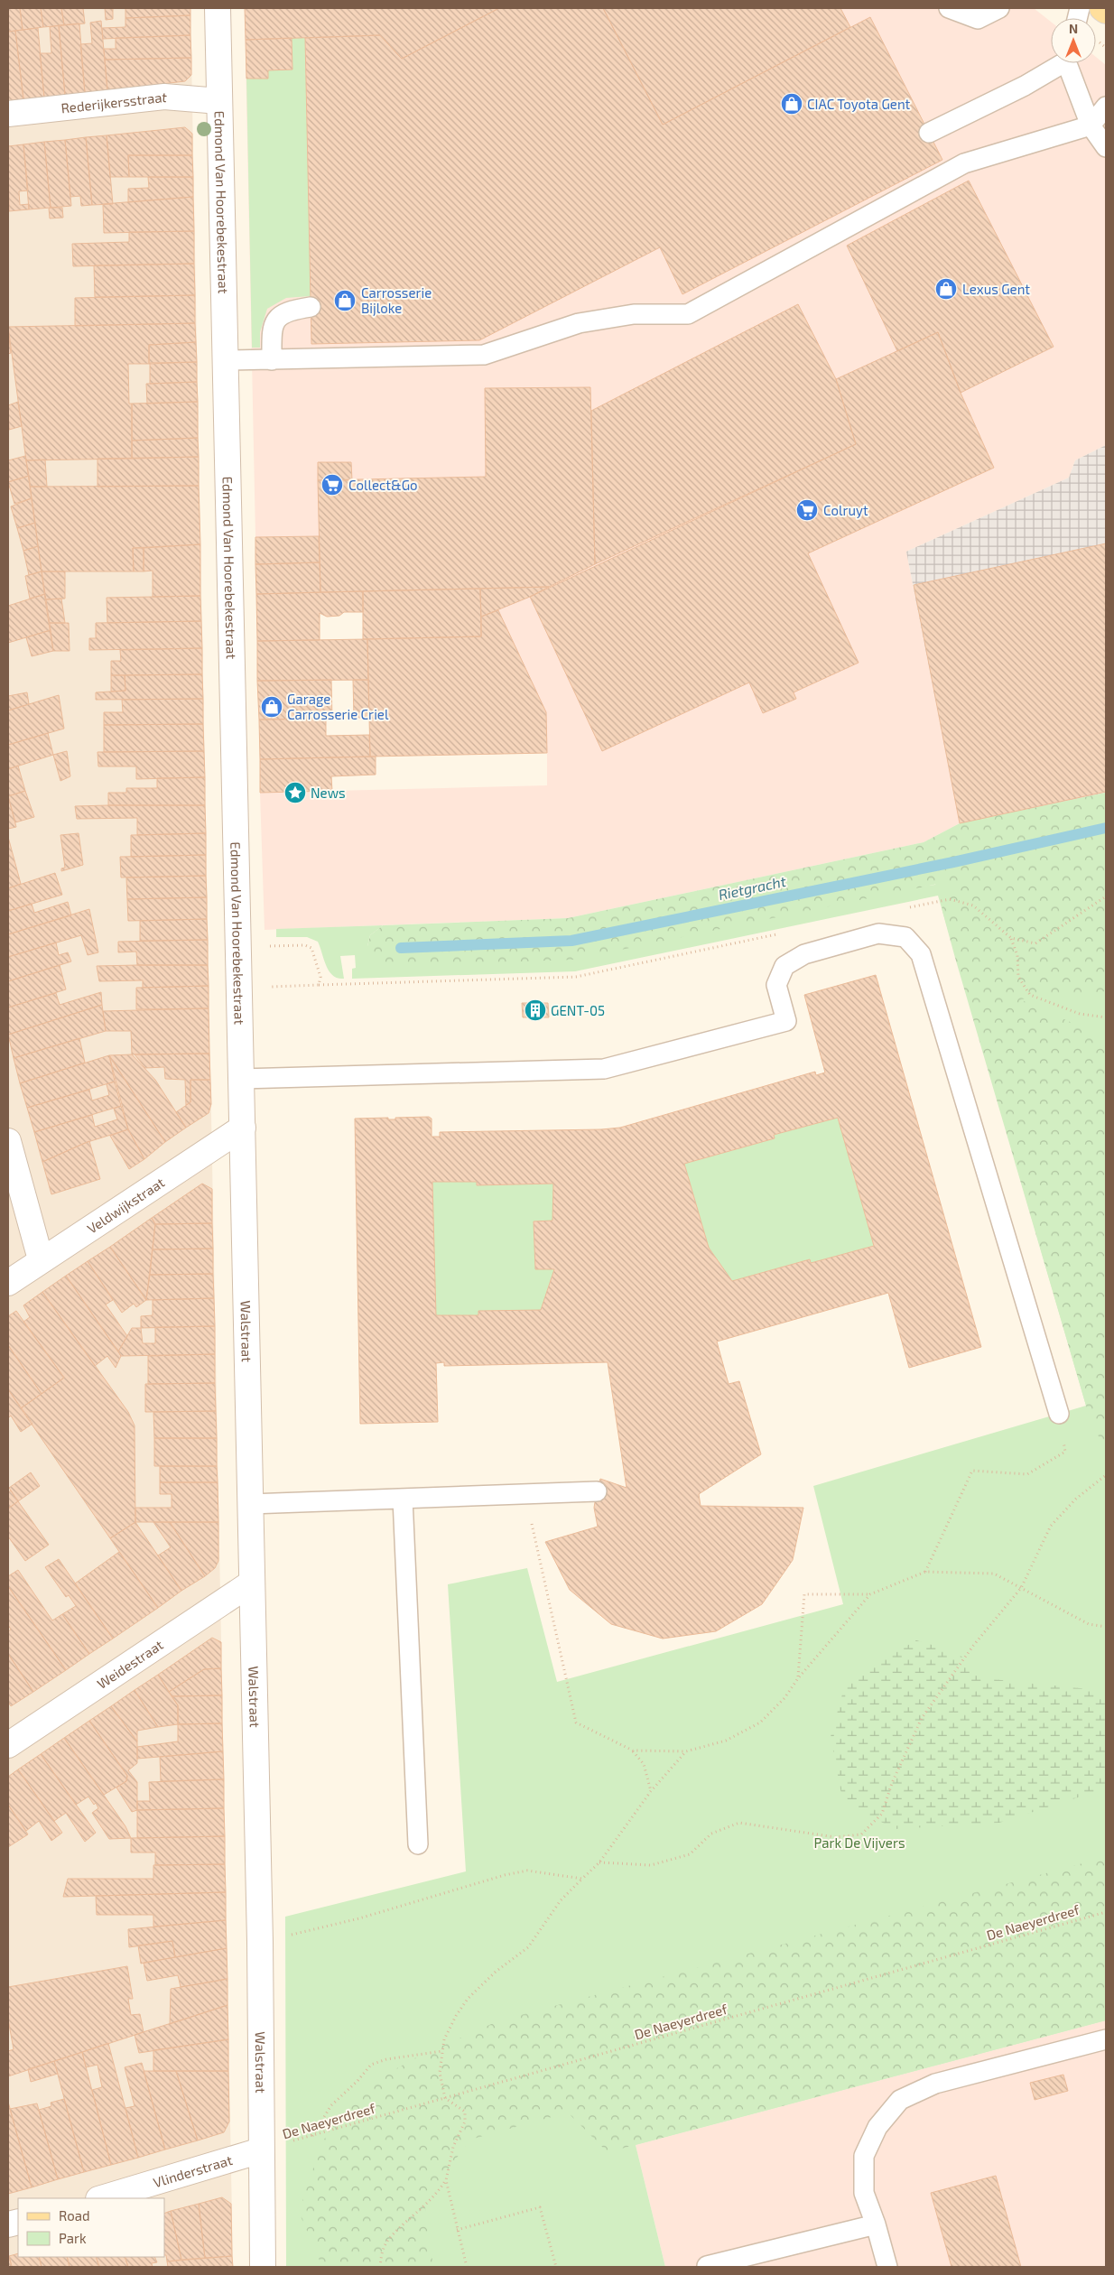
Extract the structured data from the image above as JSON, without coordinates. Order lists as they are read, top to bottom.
{
  "streets": {
    "street": [
      "Rederijkersstraat",
      "Edmond Van Hoorebekestraat",
      "Veldwijkstraat",
      "Walstraat",
      "Weidestraat",
      "Vlinderstraat"
    ],
    "path": ["De Naeyerdreef"]
  },
  "crossings": [
    ["Rederijkersstraat", "Edmond Van Hoorebekestraat"],
    ["Edmond Van Hoorebekestraat", "Veldwijkstraat"],
    ["Edmond Van Hoorebekestraat", "Walstraat"],
    ["Veldwijkstraat", "Walstraat"],
    ["Walstraat", "Weidestraat"],
    ["Walstraat", "De Naeyerdreef"],
    ["Walstraat", "Vlinderstraat"],
    ["De Naeyerdreef", "Vlinderstraat"]
  ],
  "water": ["Rietgracht"],
  "parks": ["Park De Vijvers"],
  "places": {
    "shop": [
      "CIAC Toyota Gent",
      "Lexus Gent",
      "Carrosserie Bijloke",
      "Garage Carrosserie Criel"
    ],
    "supermarket": ["Collect&Go", "Colruyt"],
    "place": ["News"],
    "building": ["GENT-05"]
  },
  "legend": ["Road", "Park"],
  "north": "top"
}
